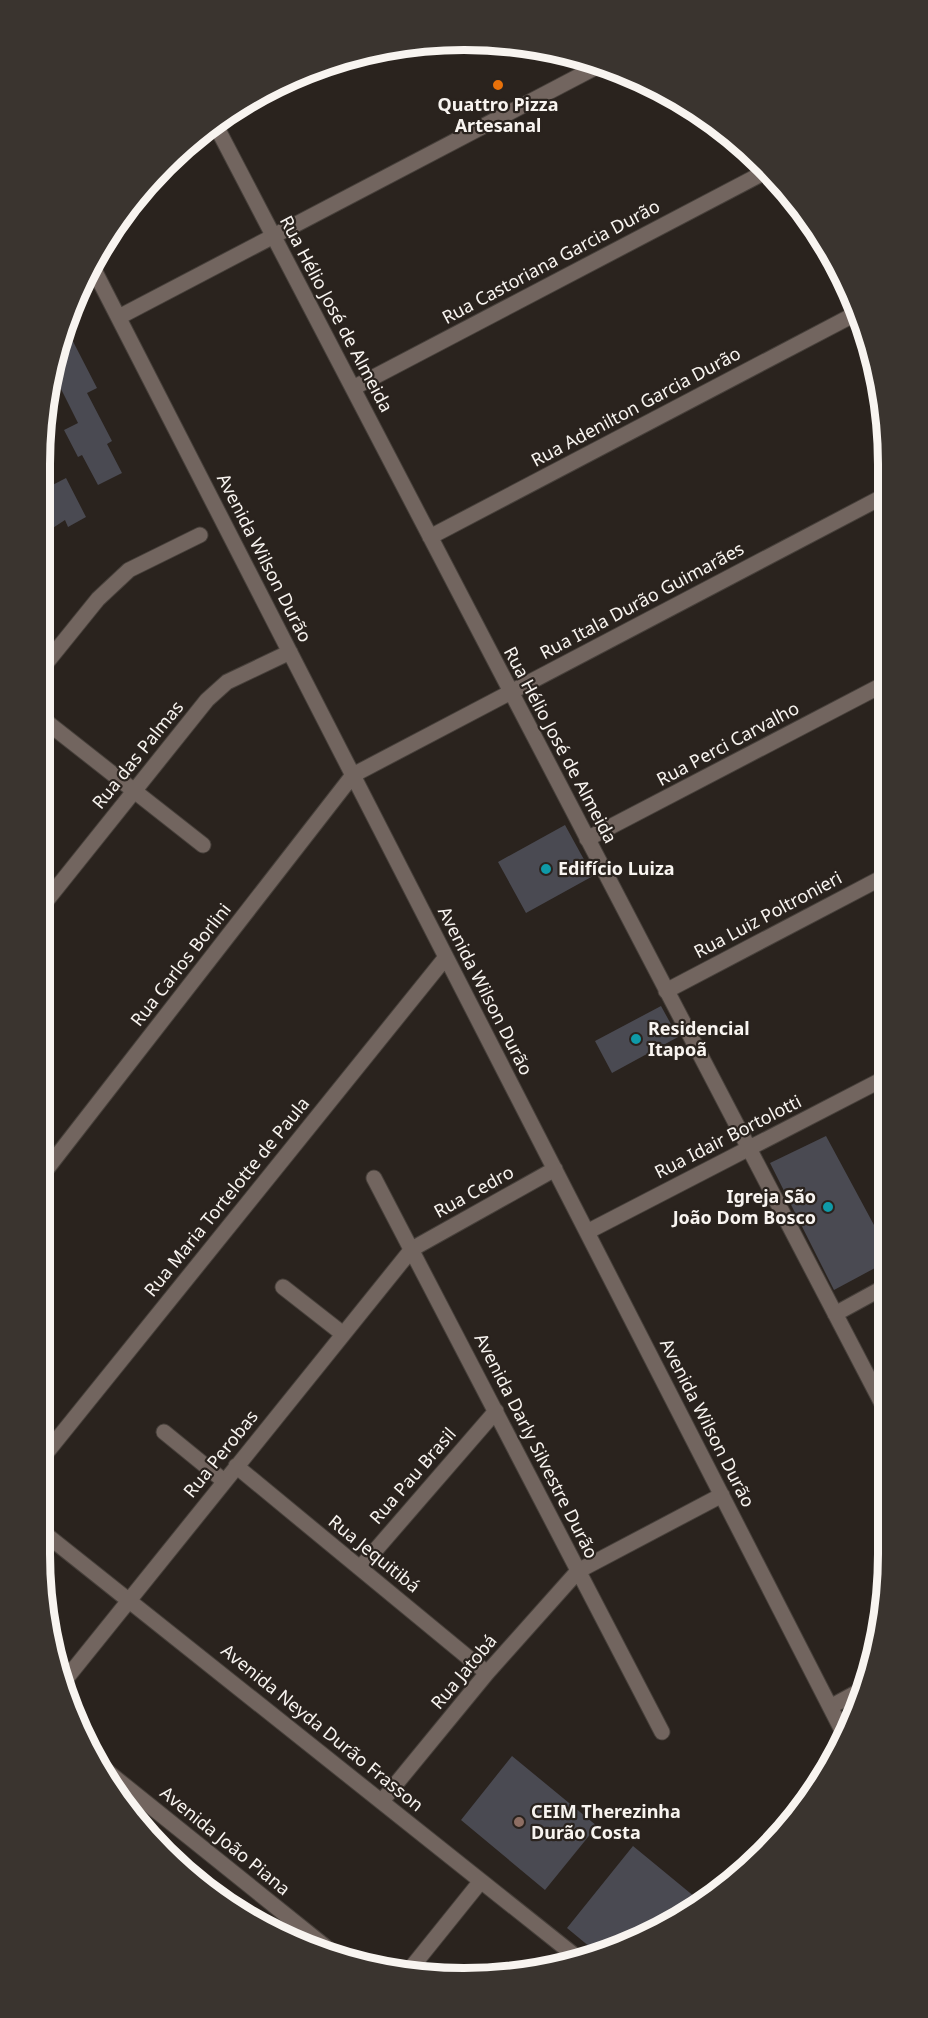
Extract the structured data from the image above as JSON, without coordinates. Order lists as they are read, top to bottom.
{
  "streets": {
    "street": [
      "Rua Castoriana Garcia Durão",
      "Rua Hélio José de Almeida",
      "Rua Adenilton Garcia Durão",
      "Avenida Wilson Durão",
      "Rua Itala Durão Guimarães",
      "Rua Perci Carvalho",
      "Rua das Palmas",
      "Rua Luiz Poltronieri",
      "Rua Carlos Borlini",
      "Rua Idair Bortolotti",
      "Rua Cedro",
      "Rua Maria Tortelotte de Paula",
      "Avenida Darly Silvestre Durão",
      "Rua Perobas",
      "Rua Pau Brasil",
      "Rua Jequitibá",
      "Rua Jatobá",
      "Avenida Neyda Durão Frasson",
      "Avenida João Piana"
    ]
  },
  "crossings": [
    ["Rua Castoriana Garcia Durão", "Rua Hélio José de Almeida"],
    ["Rua Hélio José de Almeida", "Rua Adenilton Garcia Durão"],
    ["Rua Hélio José de Almeida", "Rua Itala Durão Guimarães"],
    ["Rua Hélio José de Almeida", "Rua Perci Carvalho"],
    ["Rua Hélio José de Almeida", "Rua Luiz Poltronieri"],
    ["Rua Hélio José de Almeida", "Rua Idair Bortolotti"],
    ["Avenida Wilson Durão", "Rua Itala Durão Guimarães"],
    ["Avenida Wilson Durão", "Rua das Palmas"],
    ["Avenida Wilson Durão", "Rua Carlos Borlini"],
    ["Avenida Wilson Durão", "Rua Idair Bortolotti"],
    ["Avenida Wilson Durão", "Rua Cedro"],
    ["Avenida Wilson Durão", "Rua Maria Tortelotte de Paula"],
    ["Rua Itala Durão Guimarães", "Rua Carlos Borlini"],
    ["Rua Cedro", "Avenida Darly Silvestre Durão"],
    ["Rua Cedro", "Rua Perobas"],
    ["Avenida Darly Silvestre Durão", "Rua Perobas"],
    ["Avenida Darly Silvestre Durão", "Rua Pau Brasil"],
    ["Avenida Darly Silvestre Durão", "Rua Jatobá"],
    ["Rua Perobas", "Rua Jequitibá"],
    ["Rua Perobas", "Avenida Neyda Durão Frasson"],
    ["Rua Pau Brasil", "Rua Jequitibá"],
    ["Rua Jequitibá", "Rua Jatobá"],
    ["Rua Jatobá", "Avenida Neyda Durão Frasson"]
  ],
  "places": [
    "Quattro Pizza Artesanal",
    "Edifício Luiza",
    "Residencial Itapoã",
    "Igreja São João Dom Bosco",
    "CEIM Therezinha Durão Costa"
  ]
}
